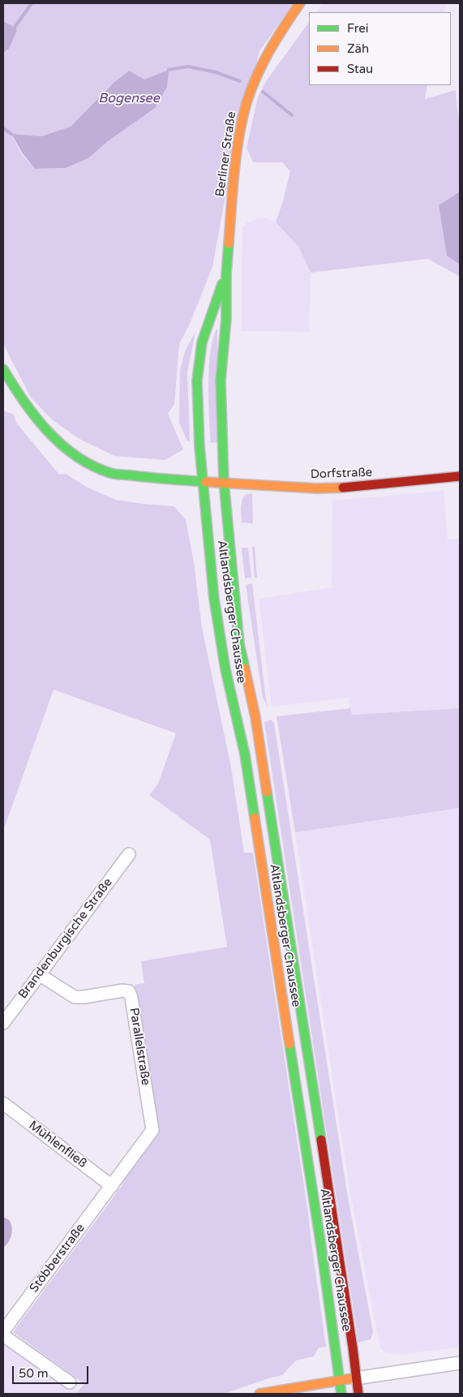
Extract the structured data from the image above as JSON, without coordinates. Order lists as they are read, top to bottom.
{
  "streets": {
    "main road": ["Berliner Straße", "Dorfstraße", "Altlandsberger Chaussee"],
    "street": [
      "Brandenburgische Straße",
      "Parallelstraße",
      "Mühlenfließ",
      "Stöbberstraße"
    ]
  },
  "crossings": [
    ["Berliner Straße", "Dorfstraße"],
    ["Berliner Straße", "Altlandsberger Chaussee"],
    ["Dorfstraße", "Altlandsberger Chaussee"],
    ["Brandenburgische Straße", "Parallelstraße"],
    ["Parallelstraße", "Mühlenfließ"],
    ["Parallelstraße", "Stöbberstraße"],
    ["Mühlenfließ", "Stöbberstraße"]
  ],
  "water": ["Bogensee"],
  "legend": ["Frei", "Zäh", "Stau"],
  "scale_bar": "50 m"
}
